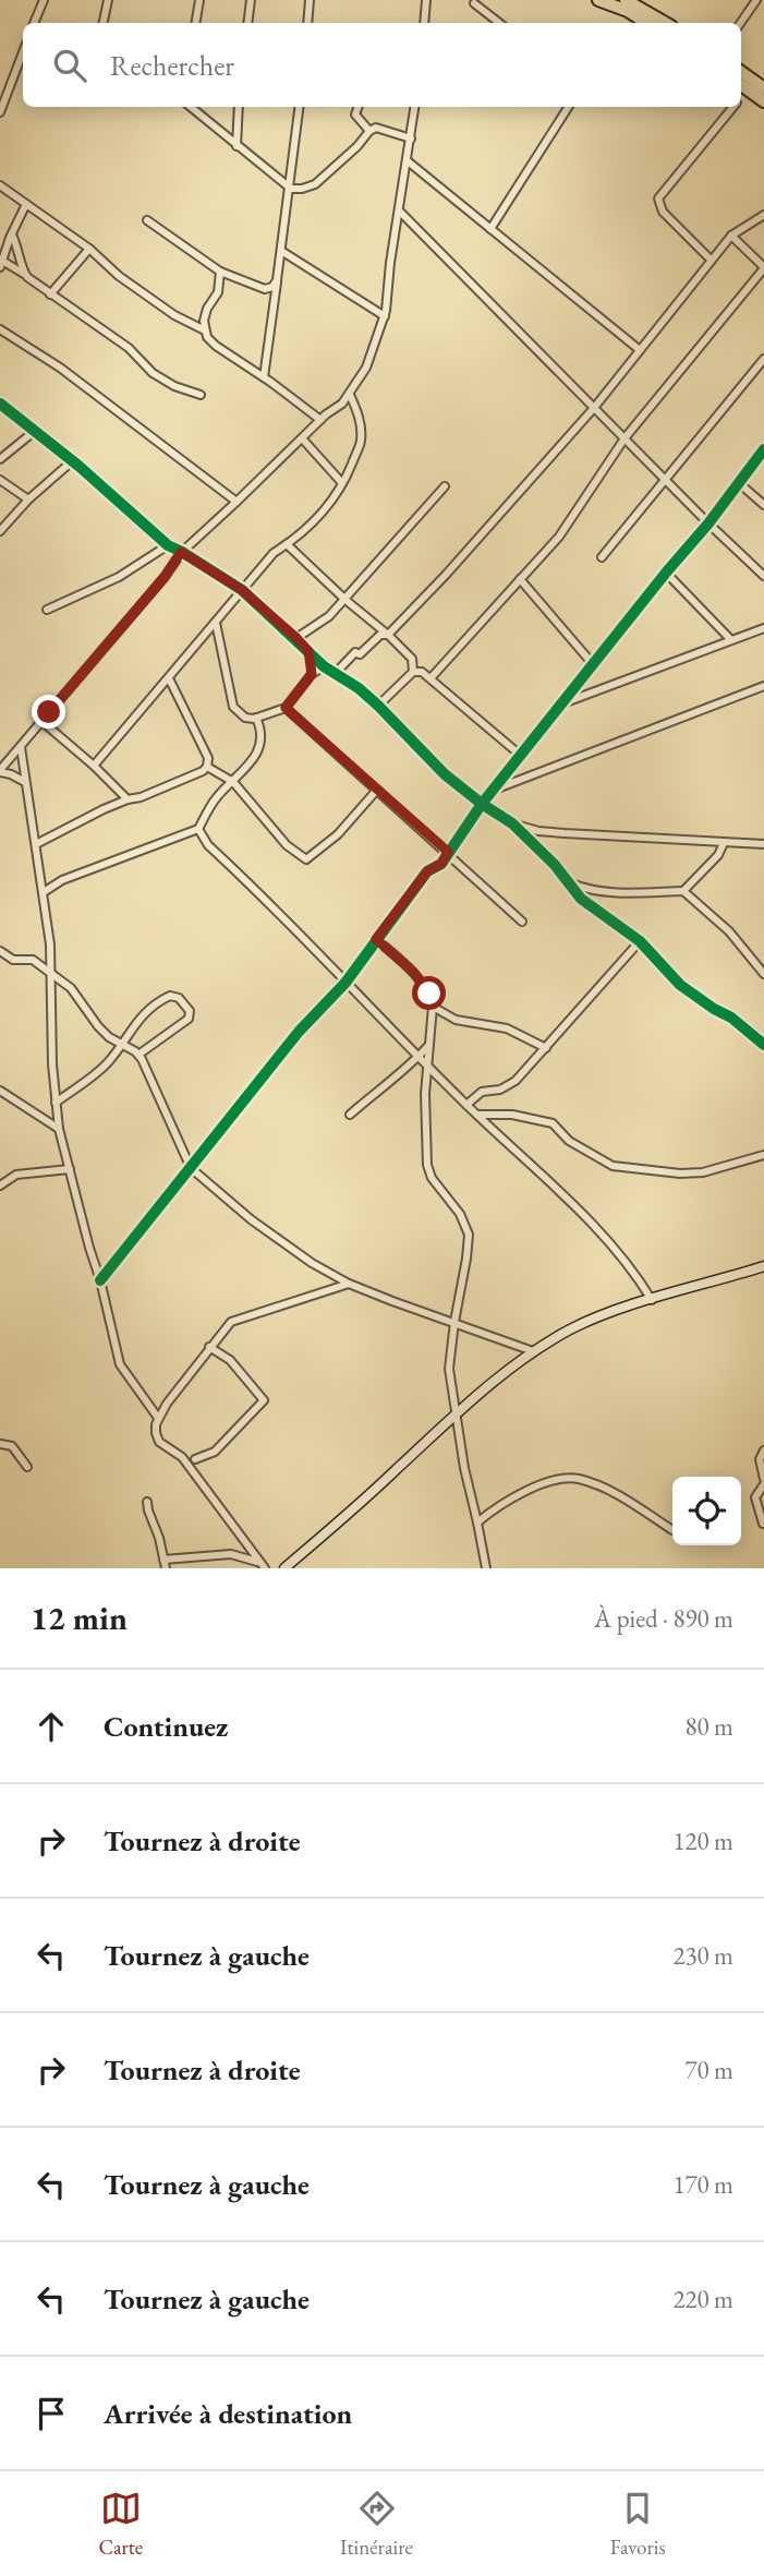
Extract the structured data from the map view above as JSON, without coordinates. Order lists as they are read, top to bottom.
{
  "page": {
    "search": "Rechercher",
    "heading": ["12 min", "À pied · 890 m"],
    "list": [
      ["Continuez", "80 m"],
      ["Tournez à droite", "120 m"],
      ["Tournez à gauche", "230 m"],
      ["Tournez à droite", "70 m"],
      ["Tournez à gauche", "170 m"],
      ["Tournez à gauche", "220 m"],
      "Arrivée à destination"
    ],
    "nav": ["Carte", "Itinéraire", "Favoris"]
  }
}
